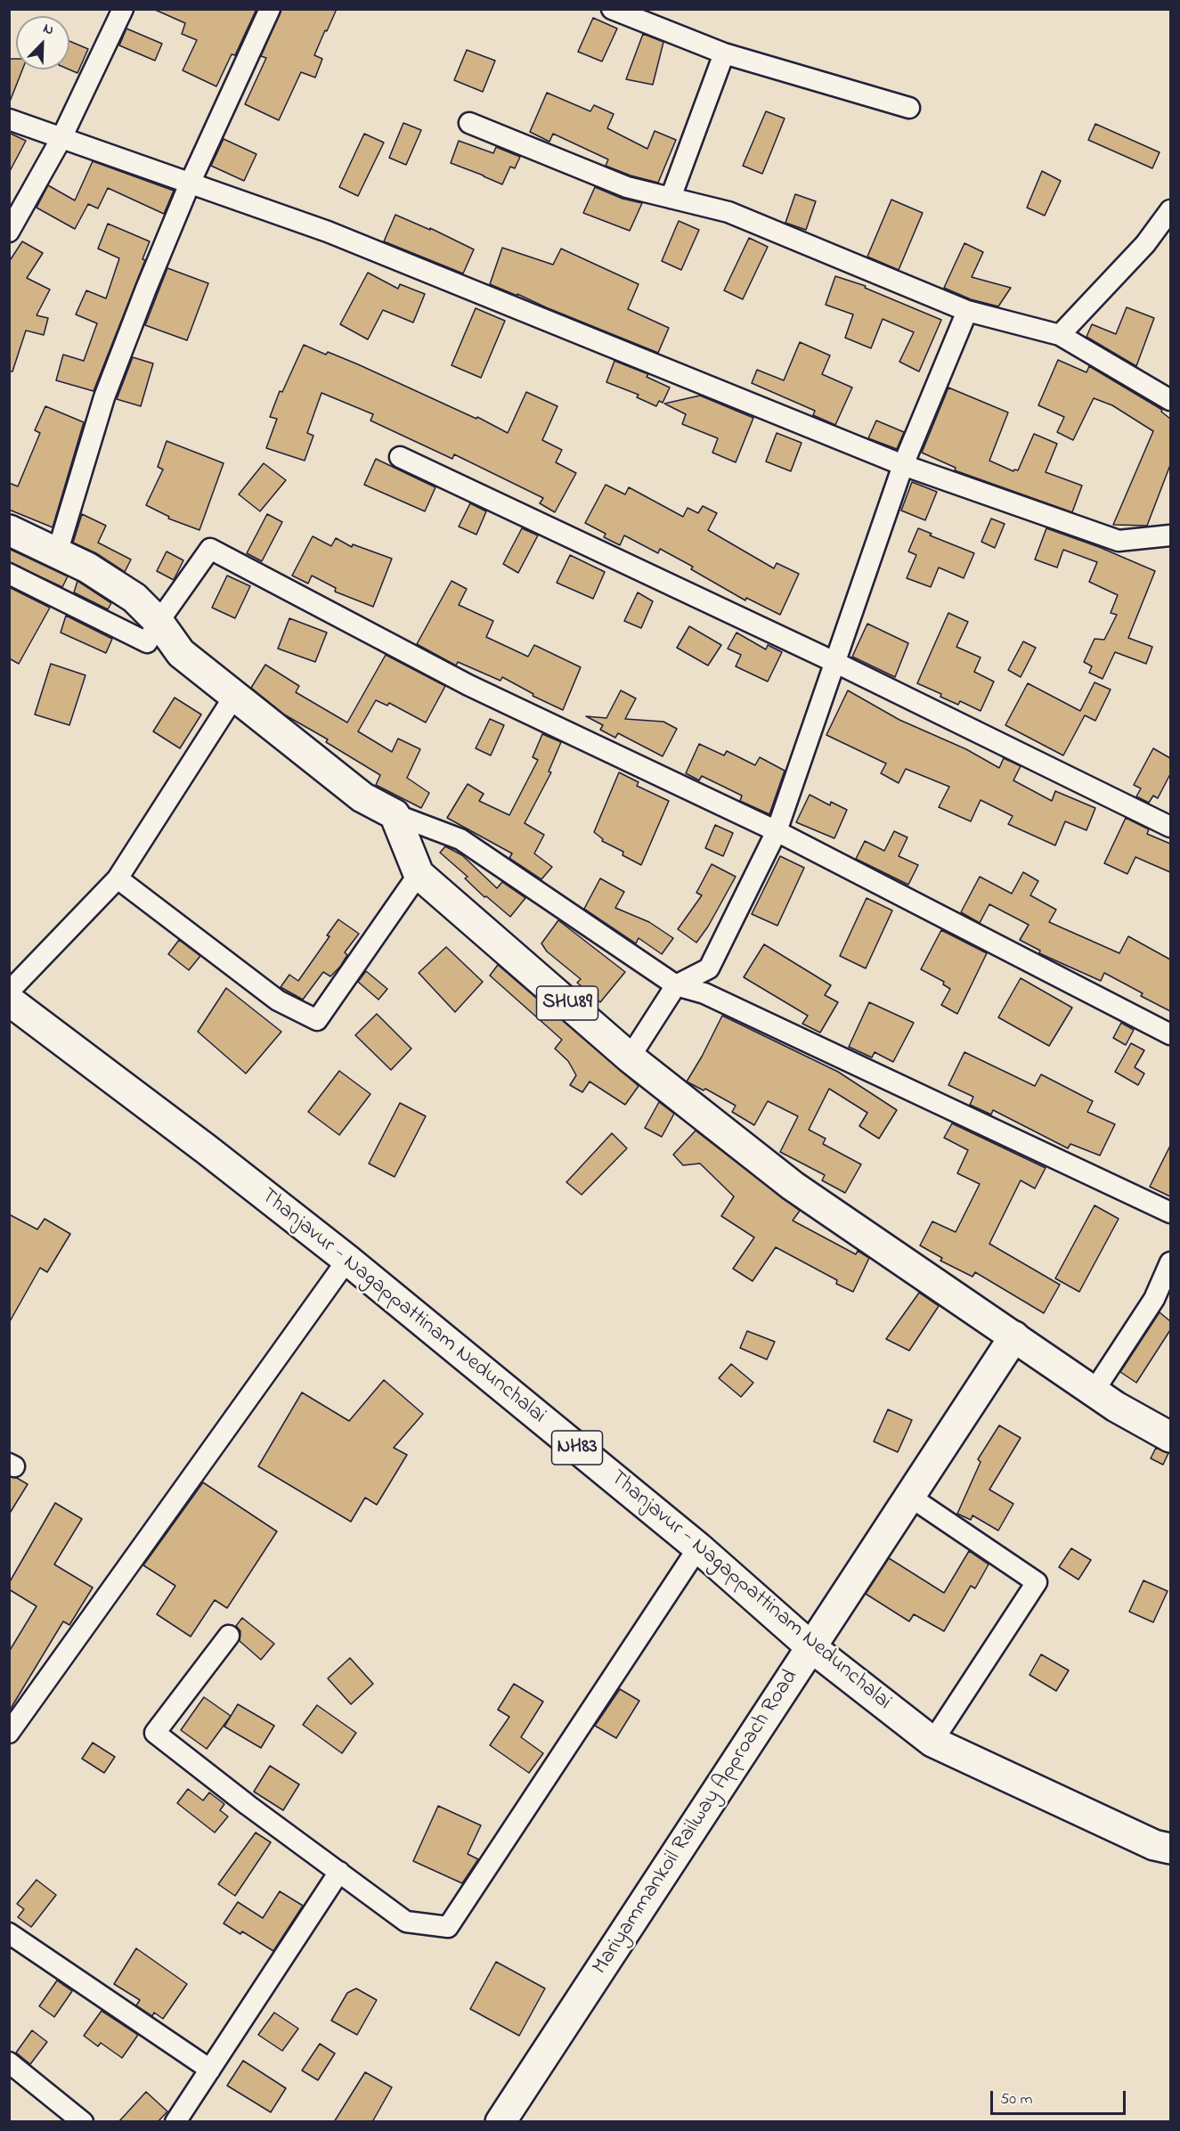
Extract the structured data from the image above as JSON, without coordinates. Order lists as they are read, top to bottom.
{
  "streets": {
    "main road": [
      "SHU89",
      "Thanjavur - Nagappattinam Nedunchalai",
      "NH83",
      "Mariyammankoil Railway Approach Road"
    ]
  },
  "crossings": [
    ["SHU89", "Mariyammankoil Railway Approach Road"],
    ["Thanjavur - Nagappattinam Nedunchalai", "Mariyammankoil Railway Approach Road"]
  ],
  "scale_bar": "50 m",
  "north": "top right"
}
